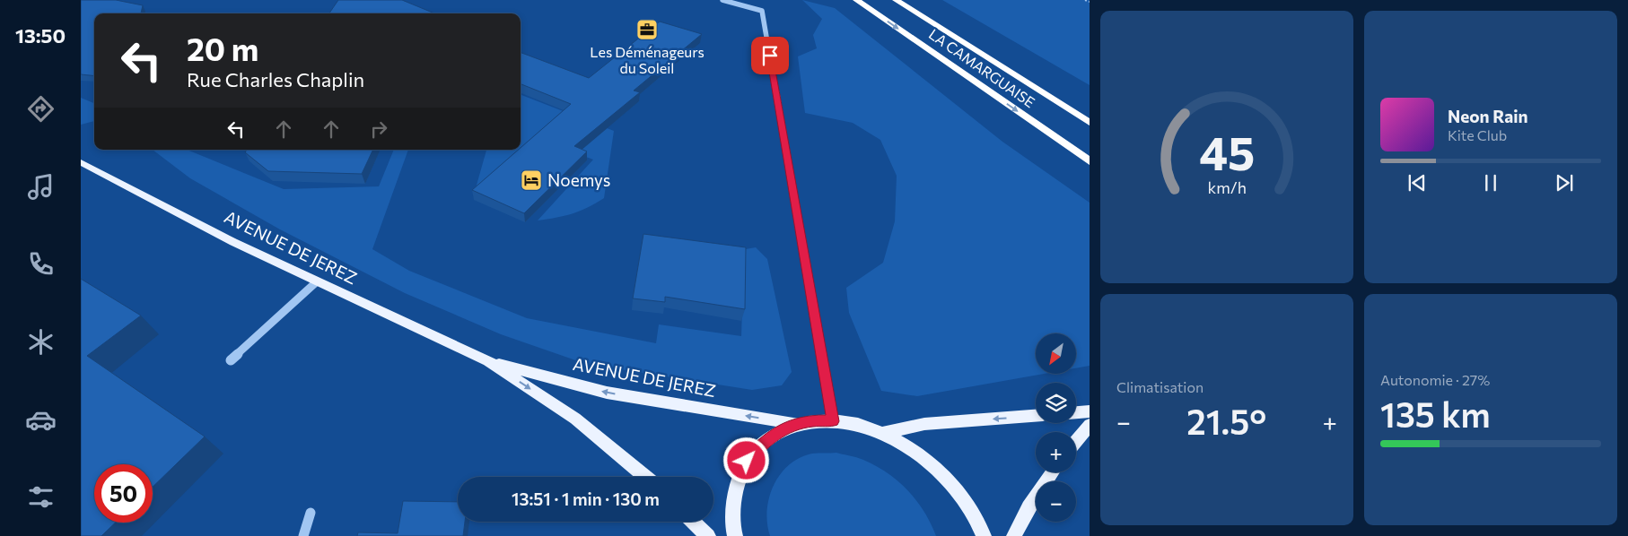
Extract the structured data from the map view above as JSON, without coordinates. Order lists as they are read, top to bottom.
{
  "streets": {
    "highway": ["LA CAMARGUAISE"],
    "main road": ["AVENUE DE JEREZ"]
  },
  "places": {
    "office": ["Les Déménageurs du Soleil"],
    "hotel": ["Noemys"]
  },
  "north": "bottom left",
  "page": {
    "tabs": "13:50",
    "turn": ["20 m", "Rue Charles Chaplin"],
    "song": ["Neon Rain", "Kite Club"],
    "tile": [
      "Climatisation",
      ["Autonomie · 27%", "135 km"]
    ],
    "map_buttons": ["+", "−"],
    "heat": ["−", "21.5°", "+"],
    "limit": "50",
    "trip": "13:51 · 1 min · 130 m",
    "gauge": ["45", "km/h"]
  }
}
